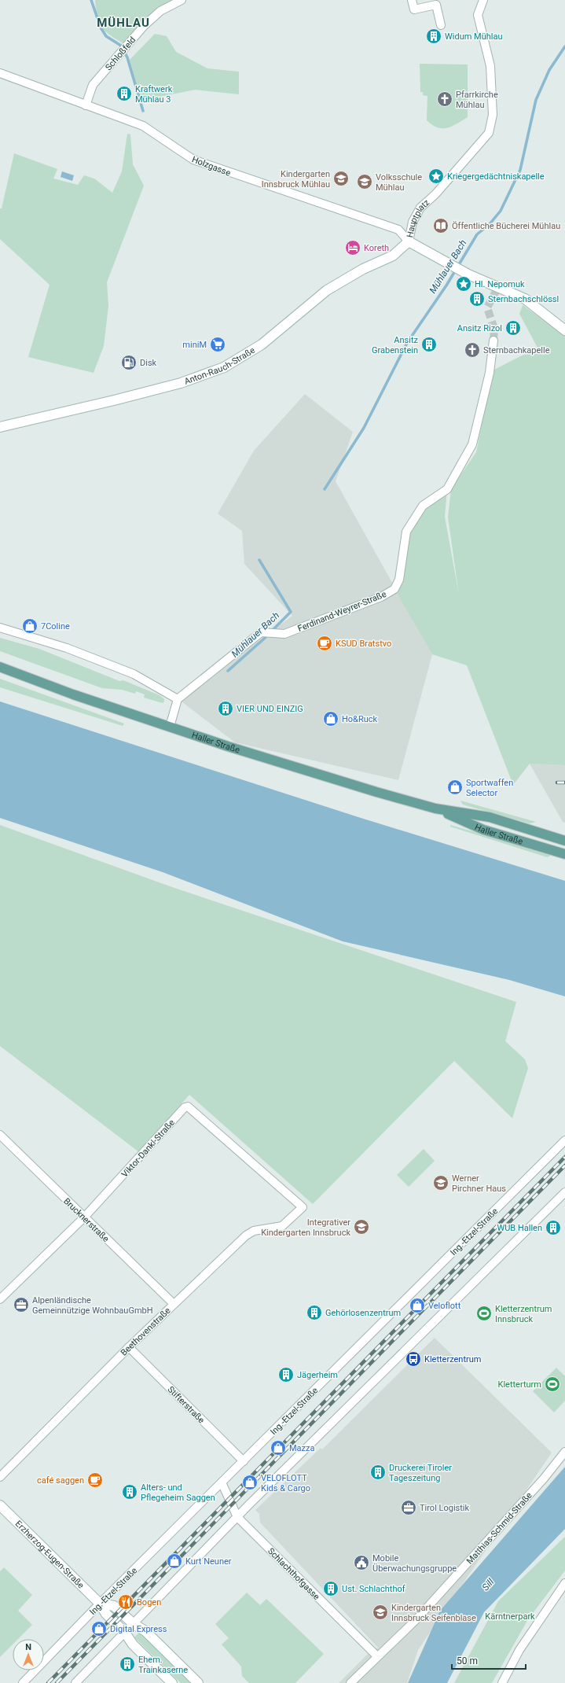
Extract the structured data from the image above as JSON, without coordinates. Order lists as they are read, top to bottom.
{
  "streets": {
    "main road": [
      "Hauptplatz",
      "Anton-Rauch-Straße",
      "Haller Straße",
      "Erzherzog-Eugen-Straße"
    ],
    "street": [
      "Schloßfeld",
      "Holzgasse",
      "Ferdinand-Weyrer-Straße",
      "Viktor-Dankl-Straße",
      "Brucknerstraße",
      "Ing.-Etzel-Straße",
      "Beethovenstraße",
      "Stifterstraße",
      "Matthias-Schmid-Straße",
      "Schlachthofgasse"
    ]
  },
  "crossings": [
    ["Schloßfeld", "Holzgasse"],
    ["Holzgasse", "Hauptplatz"],
    ["Holzgasse", "Anton-Rauch-Straße"],
    ["Hauptplatz", "Anton-Rauch-Straße"],
    ["Viktor-Dankl-Straße", "Brucknerstraße"],
    ["Viktor-Dankl-Straße", "Beethovenstraße"],
    ["Brucknerstraße", "Beethovenstraße"],
    ["Ing.-Etzel-Straße", "Stifterstraße"],
    ["Ing.-Etzel-Straße", "Erzherzog-Eugen-Straße"],
    ["Ing.-Etzel-Straße", "Schlachthofgasse"],
    ["Beethovenstraße", "Stifterstraße"],
    ["Matthias-Schmid-Straße", "Schlachthofgasse"]
  ],
  "districts": ["MÜHLAU"],
  "water": ["Mühlauer Bach", "Sill"],
  "parks": ["Kärntnerpark"],
  "places": {
    "building": [
      "Widum Mühlau",
      "Kraftwerk Mühlau 3",
      "Sternbachschlössl",
      "Ansitz Rizol",
      "Ansitz Grabenstein",
      "VIER UND EINZIG",
      "WUB Hallen",
      "Gehörlosenzentrum",
      "Jägerheim",
      "Druckerei Tiroler Tageszeitung",
      "Alters- und Pflegeheim Saggen",
      "Ust. Schlachthof",
      "Ehem. Trainkaserne"
    ],
    "church": ["Pfarrkirche Mühlau", "Sternbachkapelle"],
    "place": ["Kriegergedächtniskapelle", "Hl. Nepomuk"],
    "school or university": [
      "Kindergarten Innsbruck Mühlau",
      "Volksschule Mühlau",
      "Werner Pirchner Haus",
      "Integrativer Kindergarten Innsbruck",
      "Kindergarten Innsbruck Seifenblase"
    ],
    "library": ["Öffentliche Bücherei Mühlau"],
    "hotel": ["Koreth"],
    "supermarket": ["miniM"],
    "fuel station": ["Disk"],
    "shop": [
      "7Coline",
      "Ho&Ruck",
      "Sportwaffen Selector",
      "Veloflott",
      "Mazza",
      "VELOFLOTT Kids & Cargo",
      "Kurt Neuner",
      "Digital Express"
    ],
    "cafe": ["KSUD Bratstvo", "café saggen"],
    "office": ["Alpenländische Gemeinnützige WohnbauGmbH", "Tirol Logistik"],
    "sports": ["Kletterzentrum Innsbruck", "Kletterturm"],
    "bus stop": ["Kletterzentrum"],
    "public building": ["Mobile Überwachungsgruppe"],
    "restaurant": ["Bogen"]
  },
  "scale_bar": "50 m",
  "north": "top"
}
